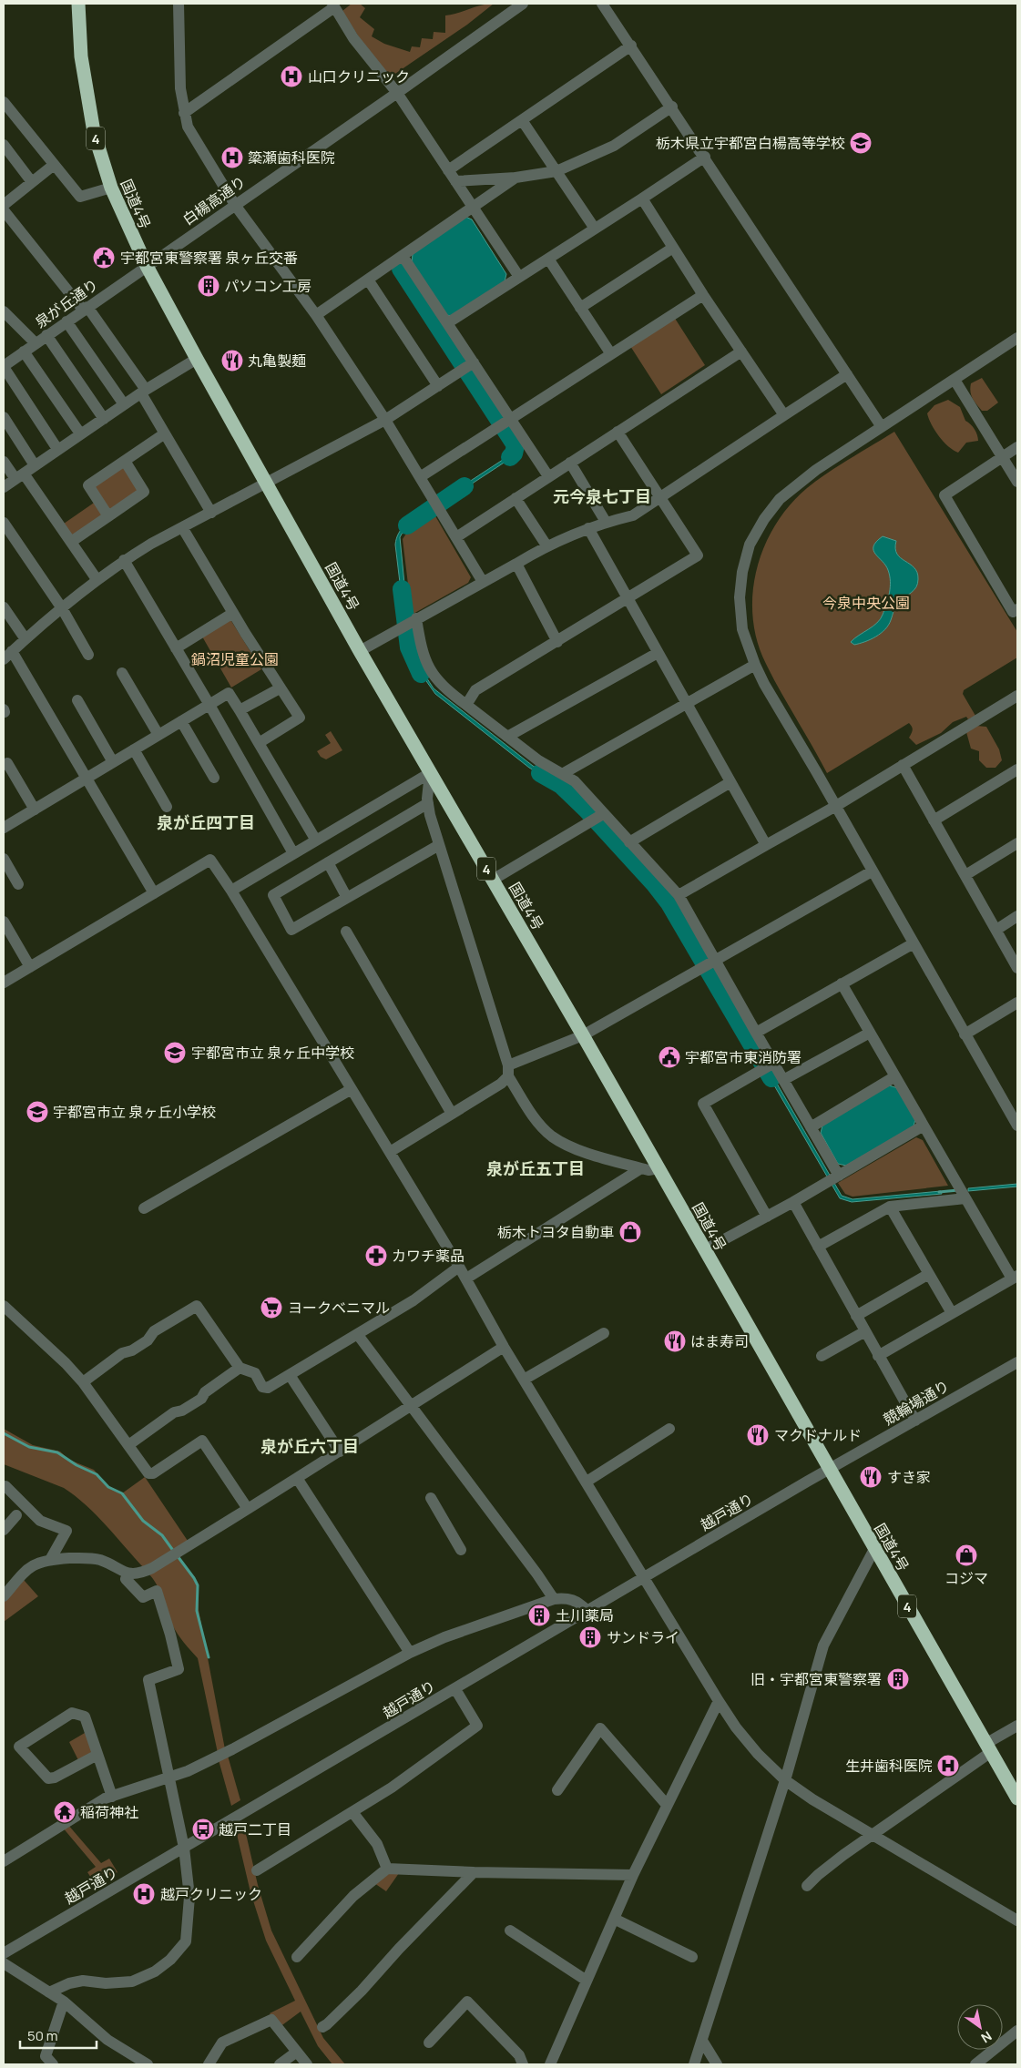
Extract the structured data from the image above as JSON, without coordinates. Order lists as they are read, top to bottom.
{
  "streets": {
    "highway": ["4", "国道4号"],
    "street": [
      "白楊高通り",
      "泉が丘通り",
      "競輪場通り",
      "越戸通り"
    ]
  },
  "crossings": [
    ["白楊高通り", "国道4号"],
    ["白楊高通り", "泉が丘通り"],
    ["国道4号", "泉が丘通り"],
    ["国道4号", "競輪場通り"],
    ["国道4号", "越戸通り"],
    ["競輪場通り", "越戸通り"]
  ],
  "districts": [
    "元今泉七丁目",
    "泉が丘四丁目",
    "泉が丘五丁目",
    "泉が丘六丁目"
  ],
  "parks": ["今泉中央公園", "鍋沼児童公園"],
  "places": {
    "hospital": [
      "山口クリニック",
      "簗瀬歯科医院",
      "生井歯科医院",
      "越戸クリニック"
    ],
    "school or university": ["栃木県立宇都宮白楊高等学校", "宇都宮市立 泉ヶ丘中学校", "宇都宮市立 泉ヶ丘小学校"],
    "public building": ["宇都宮東警察署 泉ヶ丘交番", "宇都宮市東消防署"],
    "building": [
      "パソコン工房",
      "土川薬局",
      "サンドライ",
      "旧・宇都宮東警察署"
    ],
    "restaurant": [
      "丸亀製麺",
      "はま寿司",
      "マクドナルド",
      "すき家"
    ],
    "shop": ["栃木トヨタ自動車", "コジマ"],
    "pharmacy": ["カワチ薬品"],
    "supermarket": ["ヨークベニマル"],
    "temple": ["稲荷神社"],
    "bus stop": ["越戸二丁目"]
  },
  "scale_bar": "50 m",
  "north": "bottom right"
}
